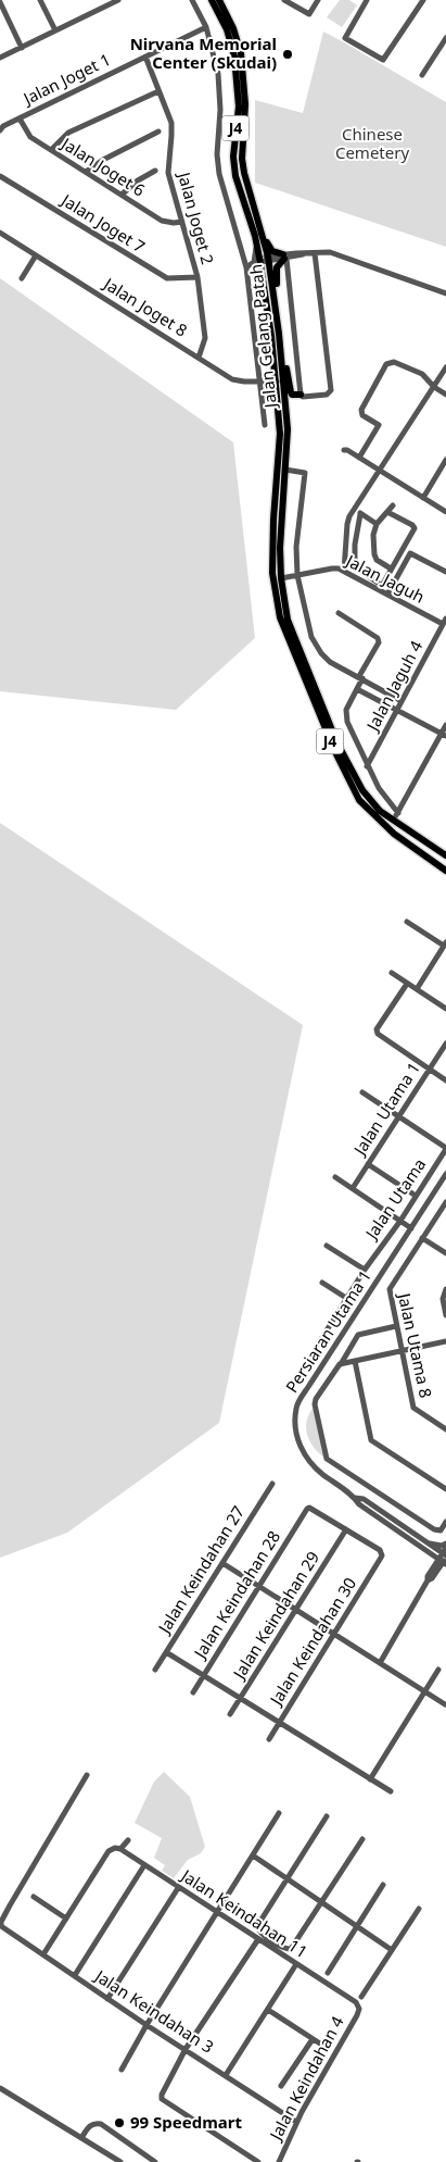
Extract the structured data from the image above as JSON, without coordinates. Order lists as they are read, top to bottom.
{
  "streets": {
    "main road": ["J4", "Jalan Gelang Patah"],
    "street": [
      "Jalan Joget 1",
      "Jalan Joget 6",
      "Jalan Joget 2",
      "Jalan Joget 7",
      "Jalan Joget 8",
      "Jalan Jaguh",
      "Jalan Jaguh 4",
      "Jalan Utama 1",
      "Jalan Utama",
      "Persiaran Utama 1",
      "Jalan Utama 8",
      "Jalan Keindahan 27",
      "Jalan Keindahan 28",
      "Jalan Keindahan 29",
      "Jalan Keindahan 30",
      "Jalan Keindahan 11",
      "Jalan Keindahan 3",
      "Jalan Keindahan 4"
    ]
  },
  "crossings": [
    ["Jalan Joget 1", "Jalan Joget 6"],
    ["Jalan Joget 1", "Jalan Joget 2"],
    ["J4", "Jalan Gelang Patah"],
    ["J4", "Jalan Jaguh"],
    ["Jalan Joget 6", "Jalan Joget 2"],
    ["Jalan Joget 2", "Jalan Joget 7"],
    ["Jalan Joget 2", "Jalan Joget 8"],
    ["Jalan Joget 8", "Jalan Gelang Patah"],
    ["Jalan Gelang Patah", "Jalan Jaguh"],
    ["Jalan Jaguh", "Jalan Jaguh 4"],
    ["Jalan Keindahan 28", "Jalan Keindahan 29"],
    ["Jalan Keindahan 28", "Jalan Keindahan 30"],
    ["Jalan Keindahan 29", "Jalan Keindahan 30"],
    ["Jalan Keindahan 11", "Jalan Keindahan 4"],
    ["Jalan Keindahan 3", "Jalan Keindahan 4"]
  ],
  "parks": ["Chinese Cemetery"],
  "places": ["Nirvana Memorial Center (Skudai)", "99 Speedmart"]
}
